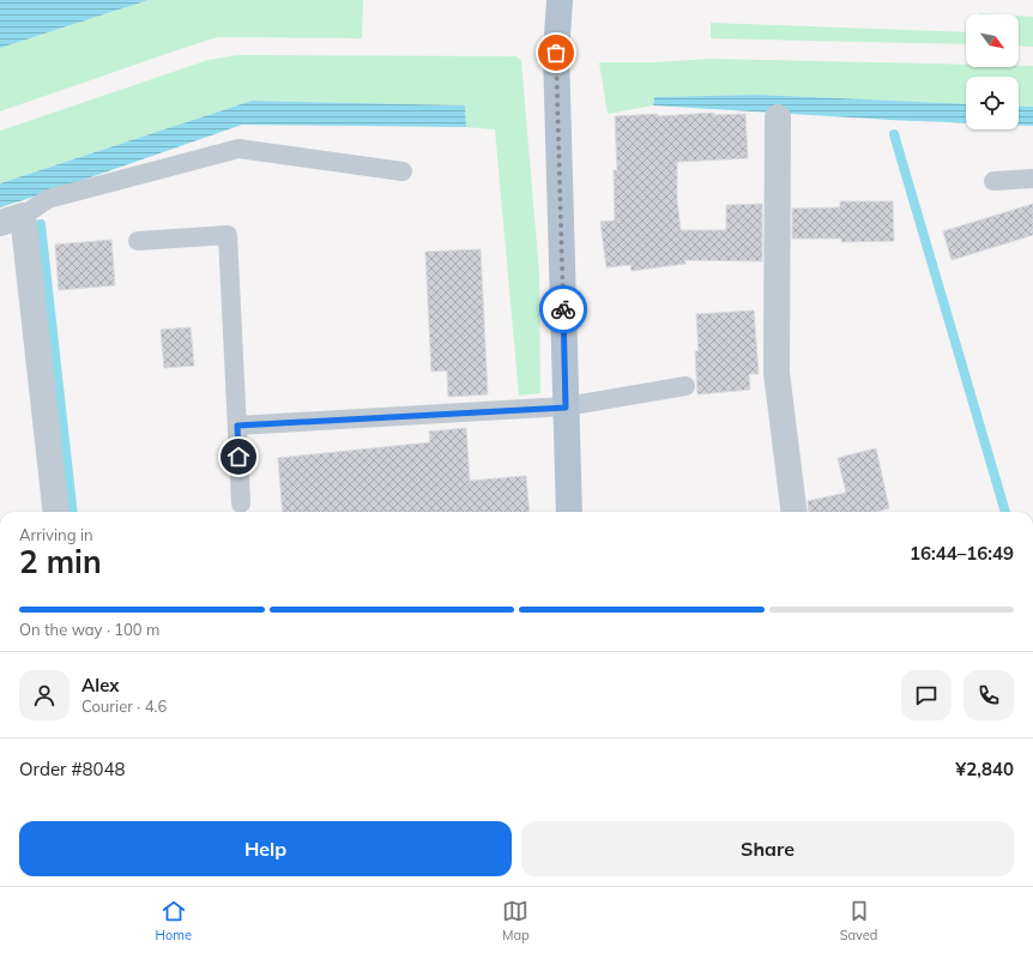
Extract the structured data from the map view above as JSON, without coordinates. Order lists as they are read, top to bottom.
{
  "north": "bottom right",
  "page": {
    "heading": ["2 min", "Arriving in", "16:44–16:49"],
    "panel": [
      "Alex",
      "Courier · 4.6",
      "Order #8048",
      "¥2,840"
    ],
    "bar": "On the way · 100 m",
    "buttons": ["Help", "Share"],
    "tabs": ["Home", "Map", "Saved"]
  }
}
